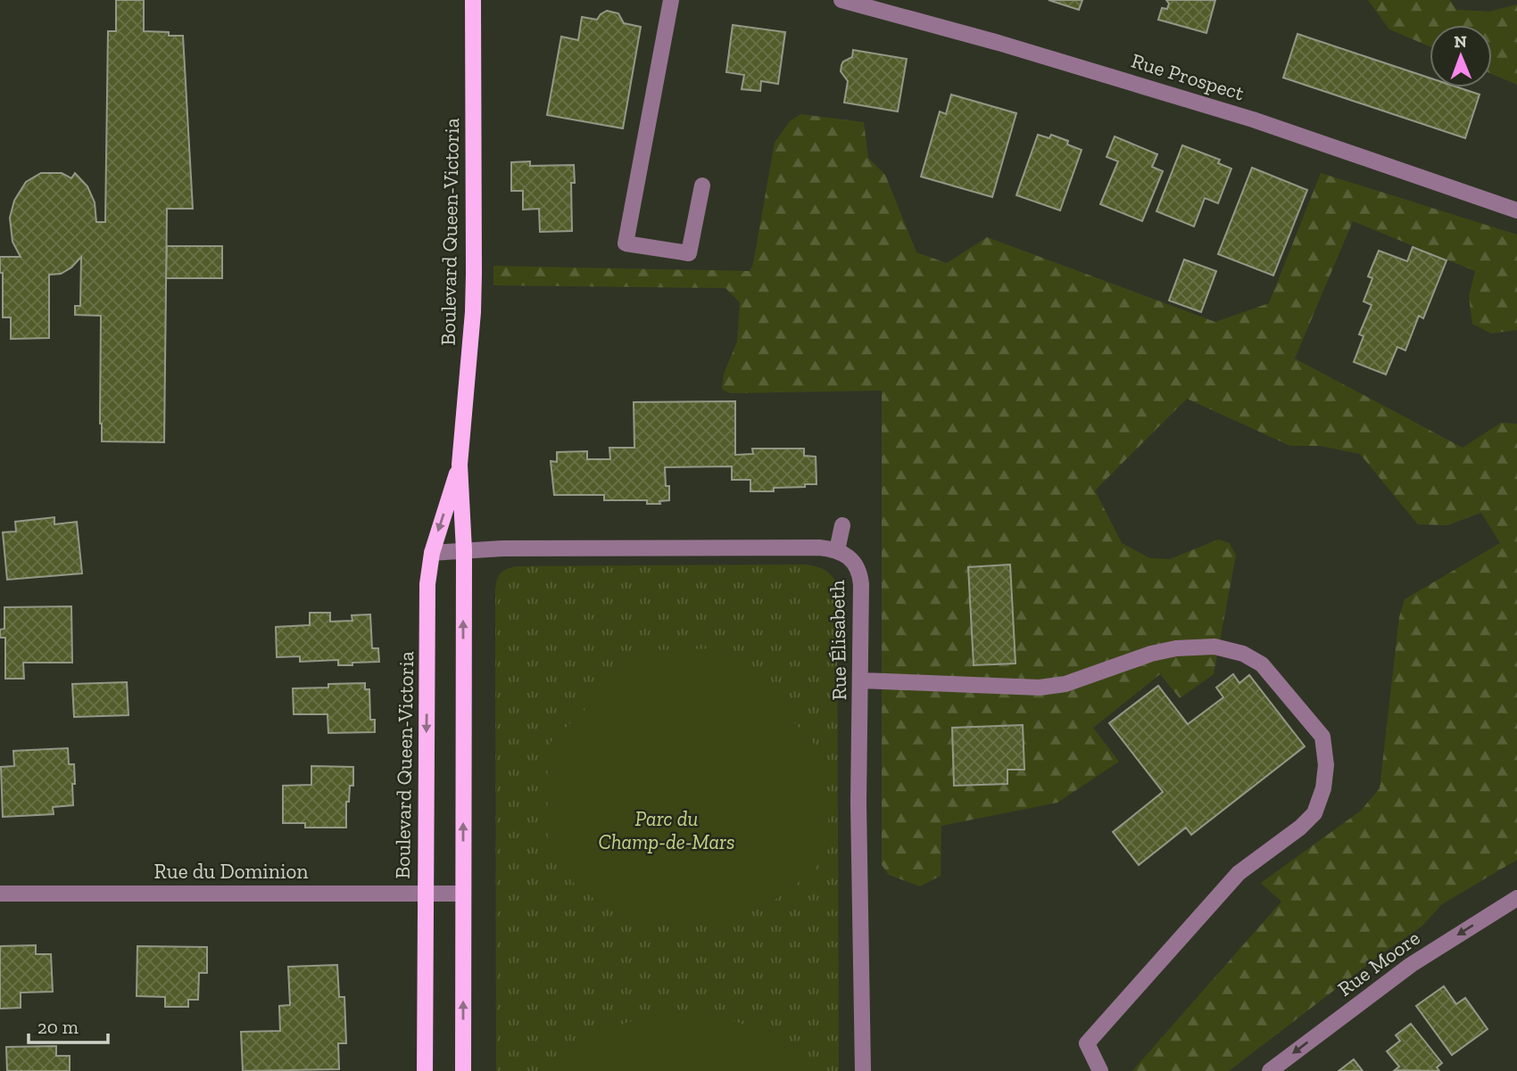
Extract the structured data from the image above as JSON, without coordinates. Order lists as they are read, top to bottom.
{
  "streets": {
    "main road": ["Boulevard Queen-Victoria"],
    "street": [
      "Rue Prospect",
      "Rue Élisabeth",
      "Rue du Dominion",
      "Rue Moore"
    ]
  },
  "crossings": [
    ["Boulevard Queen-Victoria", "Rue Élisabeth"],
    ["Boulevard Queen-Victoria", "Rue du Dominion"]
  ],
  "one_way": ["Rue Moore"],
  "parks": ["Parc du Champ-de-Mars"],
  "scale_bar": "20 m",
  "north": "top"
}
